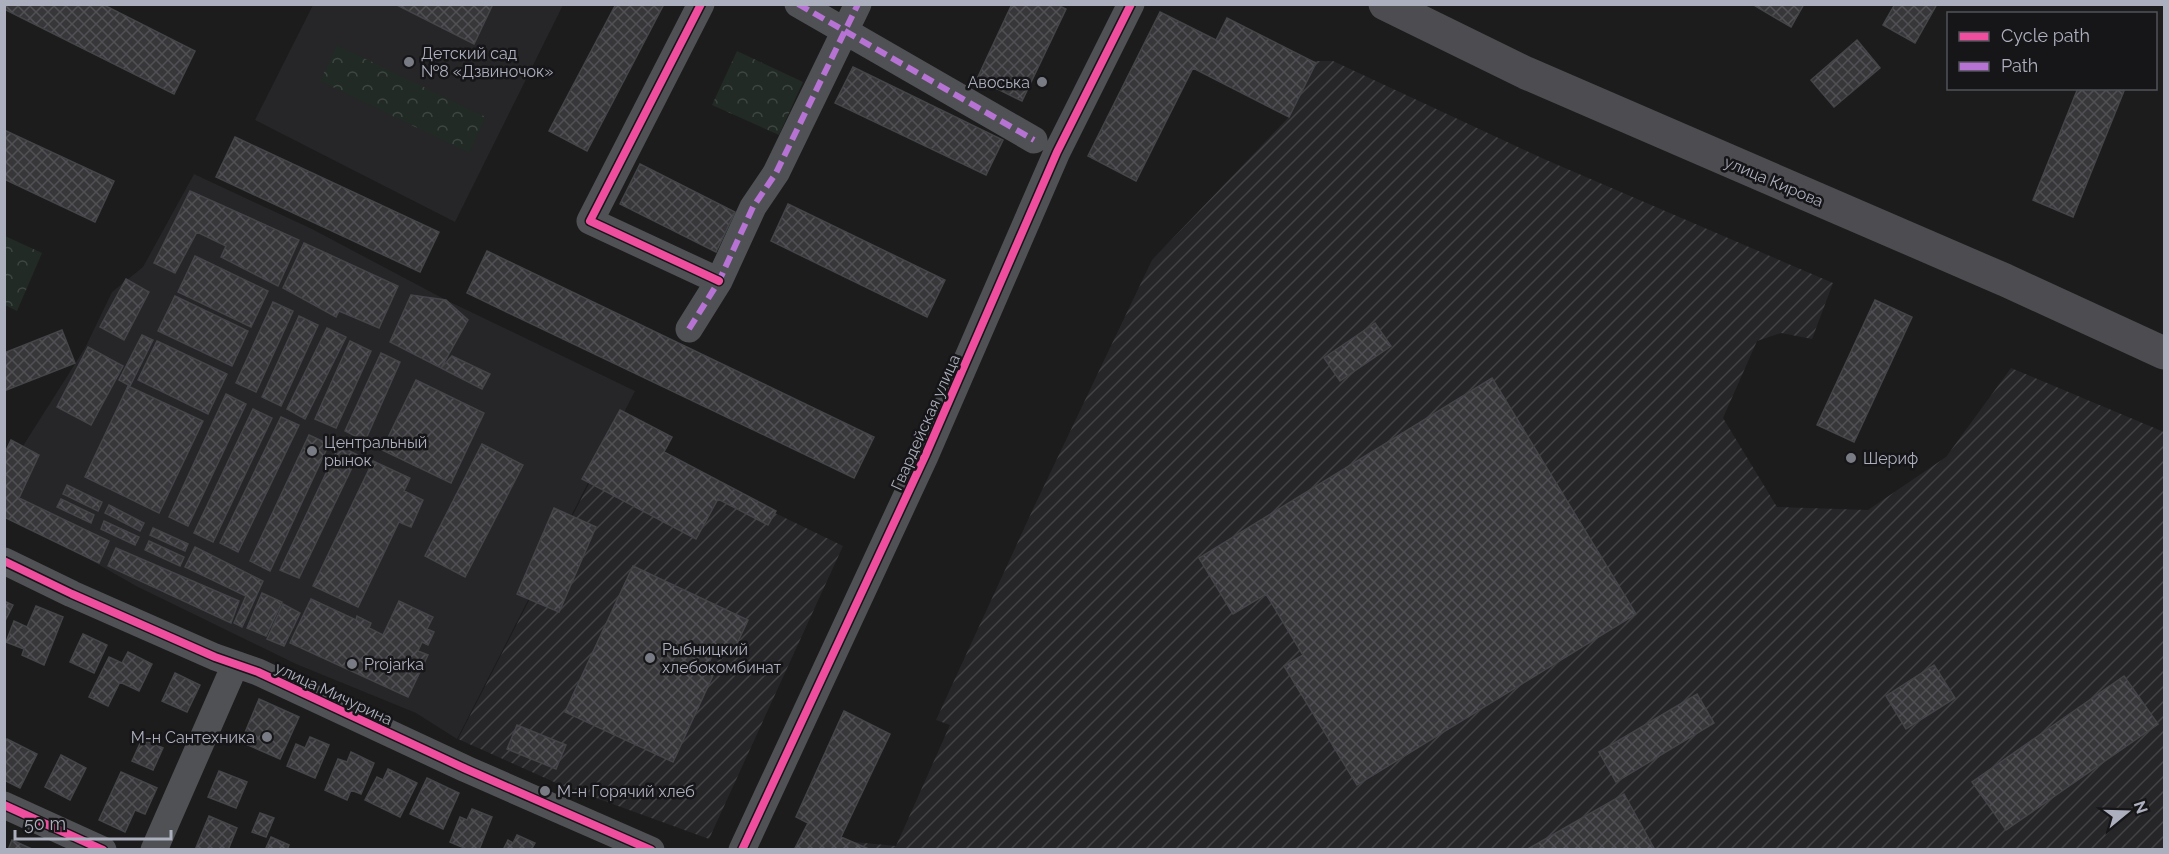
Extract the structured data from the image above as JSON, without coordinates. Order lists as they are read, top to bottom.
{
  "streets": {
    "main road": ["улица Кирова"],
    "street": ["Гвардейская улица", "улица Мичурина"]
  },
  "places": [
    "Детский сад №8 «Дзвиночок»",
    "Авоська",
    "Центральный рынок",
    "Шериф",
    "Рыбницкий хлебокомбинат",
    "Projarka",
    "М-н Сантехника",
    "М-н Горячий хлеб"
  ],
  "legend": ["Cycle path", "Path"],
  "scale_bar": "50 m",
  "north": "right"
}
